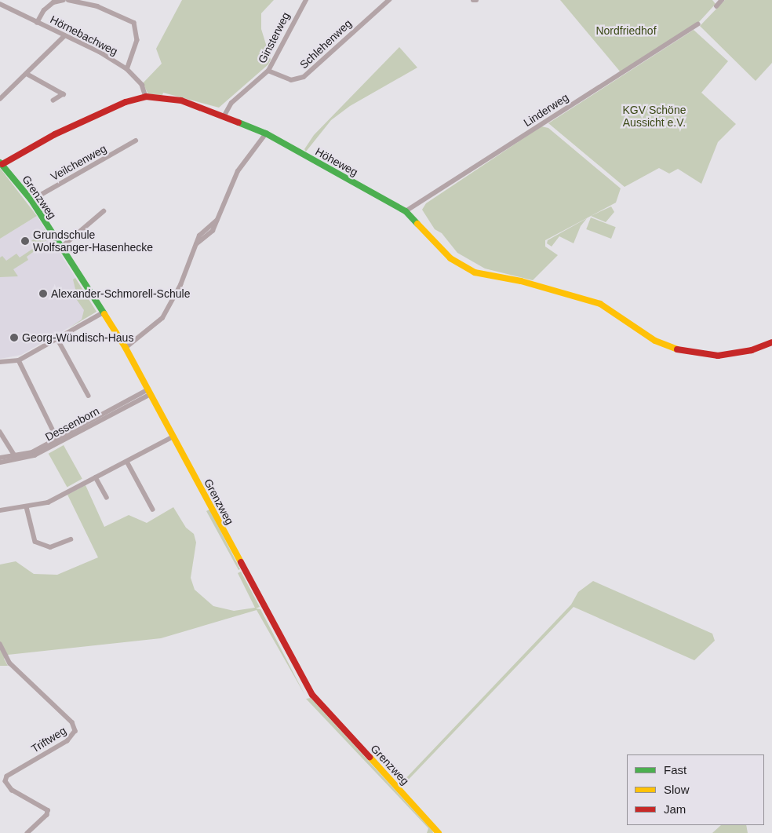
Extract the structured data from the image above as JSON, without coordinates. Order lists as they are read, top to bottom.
{
  "streets": {
    "street": [
      "Hörnebachweg",
      "Ginsterweg",
      "Schlehenweg",
      "Linderweg",
      "Höheweg",
      "Veilchenweg",
      "Grenzweg",
      "Dessenborn",
      "Triftweg"
    ]
  },
  "crossings": [
    ["Hörnebachweg", "Höheweg"],
    ["Ginsterweg", "Schlehenweg"],
    ["Ginsterweg", "Höheweg"],
    ["Linderweg", "Höheweg"],
    ["Höheweg", "Grenzweg"],
    ["Veilchenweg", "Grenzweg"],
    ["Grenzweg", "Dessenborn"]
  ],
  "parks": ["Nordfriedhof", "KGV Schöne Aussicht e.V."],
  "places": ["Grundschule Wolfsanger-Hasenhecke", "Alexander-Schmorell-Schule", "Georg-Wündisch-Haus"],
  "legend": ["Fast", "Slow", "Jam"]
}
